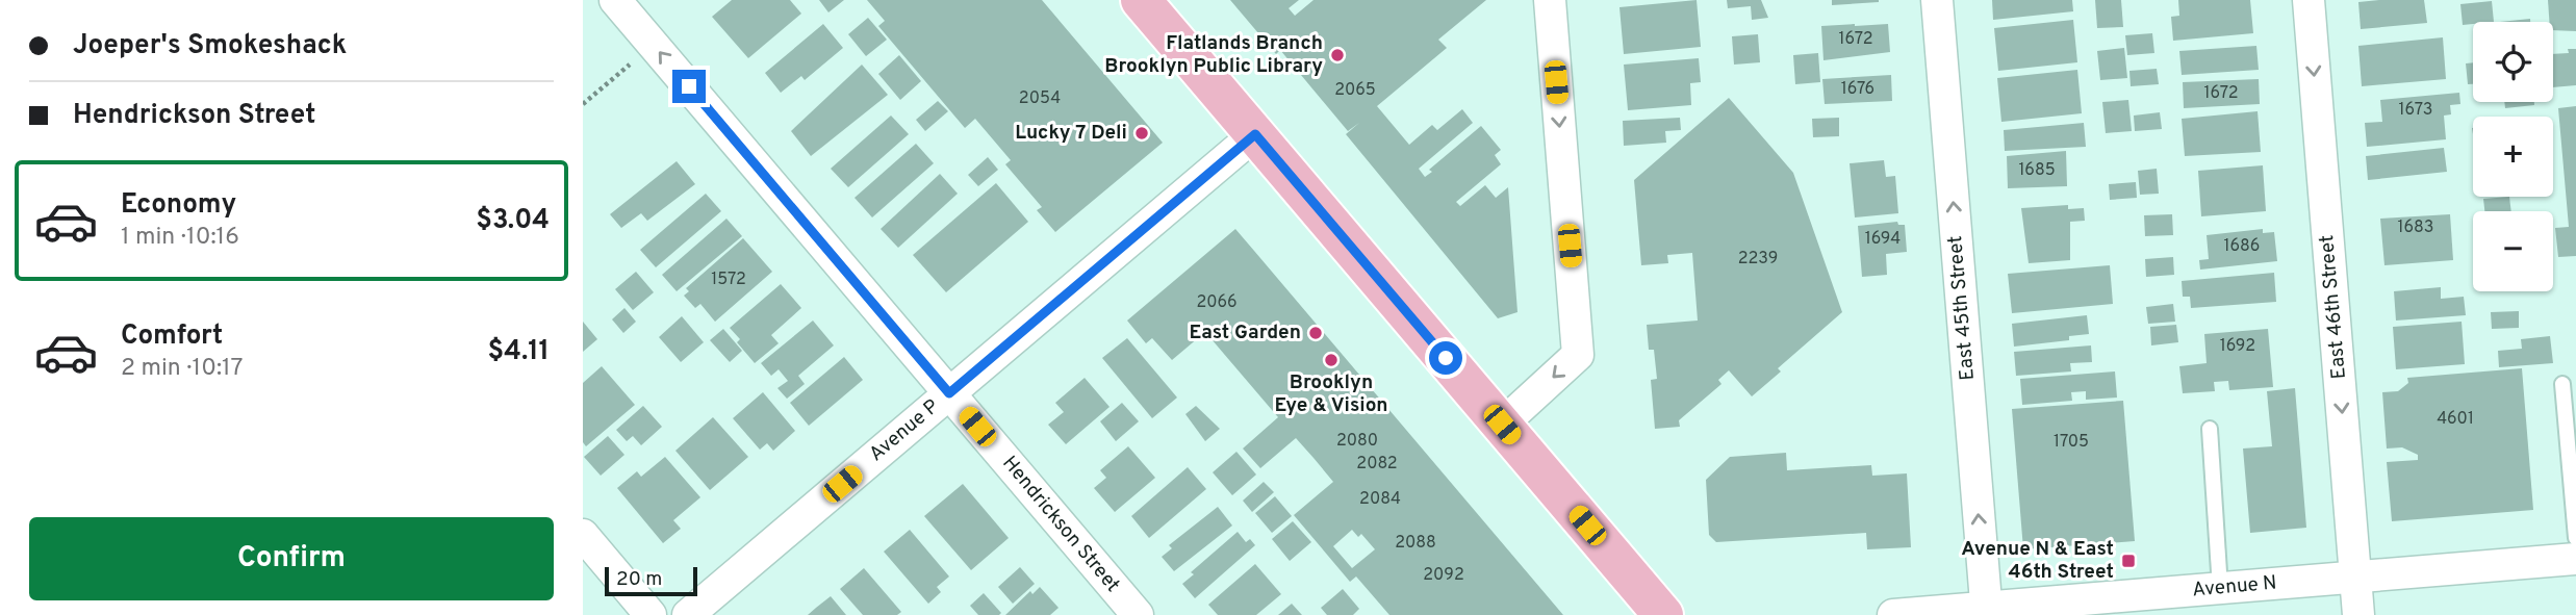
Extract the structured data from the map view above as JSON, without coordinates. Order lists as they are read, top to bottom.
{
  "streets": {
    "street": [
      "East 46th Street",
      "East 45th Street",
      "Avenue P",
      "Hendrickson Street",
      "Avenue N"
    ]
  },
  "crossings": [
    ["East 46th Street", "Avenue N"],
    ["East 45th Street", "Avenue N"],
    ["Avenue P", "Hendrickson Street"]
  ],
  "one_way": ["East 46th Street", "East 45th Street", "Hendrickson Street"],
  "places": {
    "other": [
      "Flatlands Branch Brooklyn Public Library",
      "Lucky 7 Deli",
      "East Garden",
      "Brooklyn Eye & Vision"
    ],
    "transit": ["Avenue N & East 46th Street"]
  },
  "house_numbers": [
    "1672",
    "1676",
    "2065",
    "1672",
    "2054",
    "1673",
    "1685",
    "1683",
    "1694",
    "1686",
    "2239",
    "1572",
    "2066",
    "1692",
    "4601",
    "2080",
    "1705",
    "2082",
    "2084",
    "2088",
    "2092"
  ],
  "scale_bar": "20 m",
  "page": {
    "banner": ["Joeper's Smokeshack", "Hendrickson Street"],
    "map_buttons": ["+", "−"],
    "list": [
      {
        "name": "Economy",
        "note": "1 min · 10:16",
        "value": "$3.04"
      },
      {
        "name": "Comfort",
        "note": "2 min · 10:17",
        "value": "$4.11"
      }
    ],
    "buttons": "Confirm",
    "scale": "20 m"
  }
}
